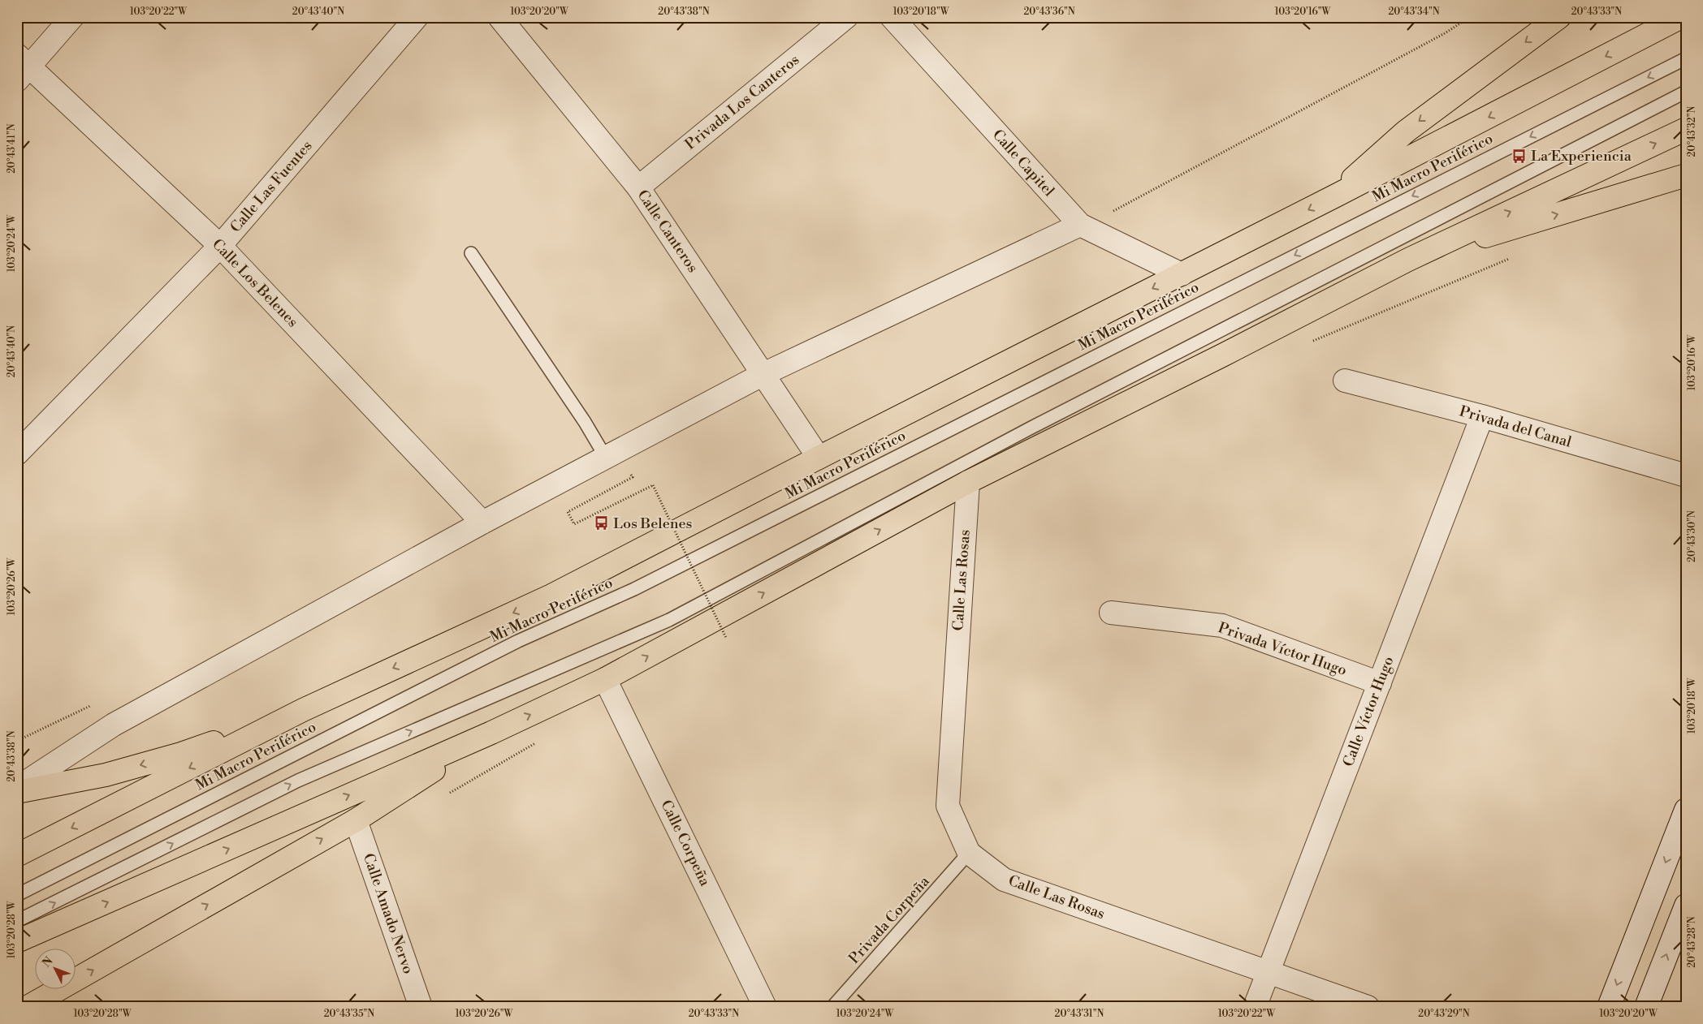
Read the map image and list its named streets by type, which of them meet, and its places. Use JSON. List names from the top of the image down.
{
  "streets": {
    "street": [
      "Privada Los Canteros",
      "Calle Capitel",
      "Calle Las Fuentes",
      "Calle Canteros",
      "Calle Los Belenes",
      "Privada del Canal",
      "Calle Las Rosas",
      "Privada Víctor Hugo",
      "Calle Víctor Hugo",
      "Calle Corpeña",
      "Calle Amado Nervo"
    ],
    "lane": ["Mi Macro Periférico", "Privada Corpeña"]
  },
  "crossings": [
    ["Privada Los Canteros", "Calle Canteros"],
    ["Calle Las Fuentes", "Calle Los Belenes"],
    ["Privada del Canal", "Calle Víctor Hugo"],
    ["Calle Las Rosas", "Calle Víctor Hugo"],
    ["Calle Las Rosas", "Privada Corpeña"],
    ["Privada Víctor Hugo", "Calle Víctor Hugo"]
  ],
  "places": {
    "bus stop": ["La Experiencia", "Los Belenes"]
  },
  "north": "top left",
  "coordinates": [
    "103°20'22\"W",
    "20°43'40\"N",
    "103°20'20\"W",
    "20°43'38\"N",
    "103°20'18\"W",
    "20°43'36\"N",
    "103°20'16\"W",
    "20°43'34\"N",
    "20°43'33\"N",
    "20°43'32\"N",
    "20°43'41\"N",
    "103°20'24\"W",
    "20°43'30\"N",
    "103°20'26\"W",
    "103°20'28\"W",
    "20°43'28\"N",
    "20°43'35\"N",
    "20°43'31\"N",
    "20°43'29\"N"
  ]
}
